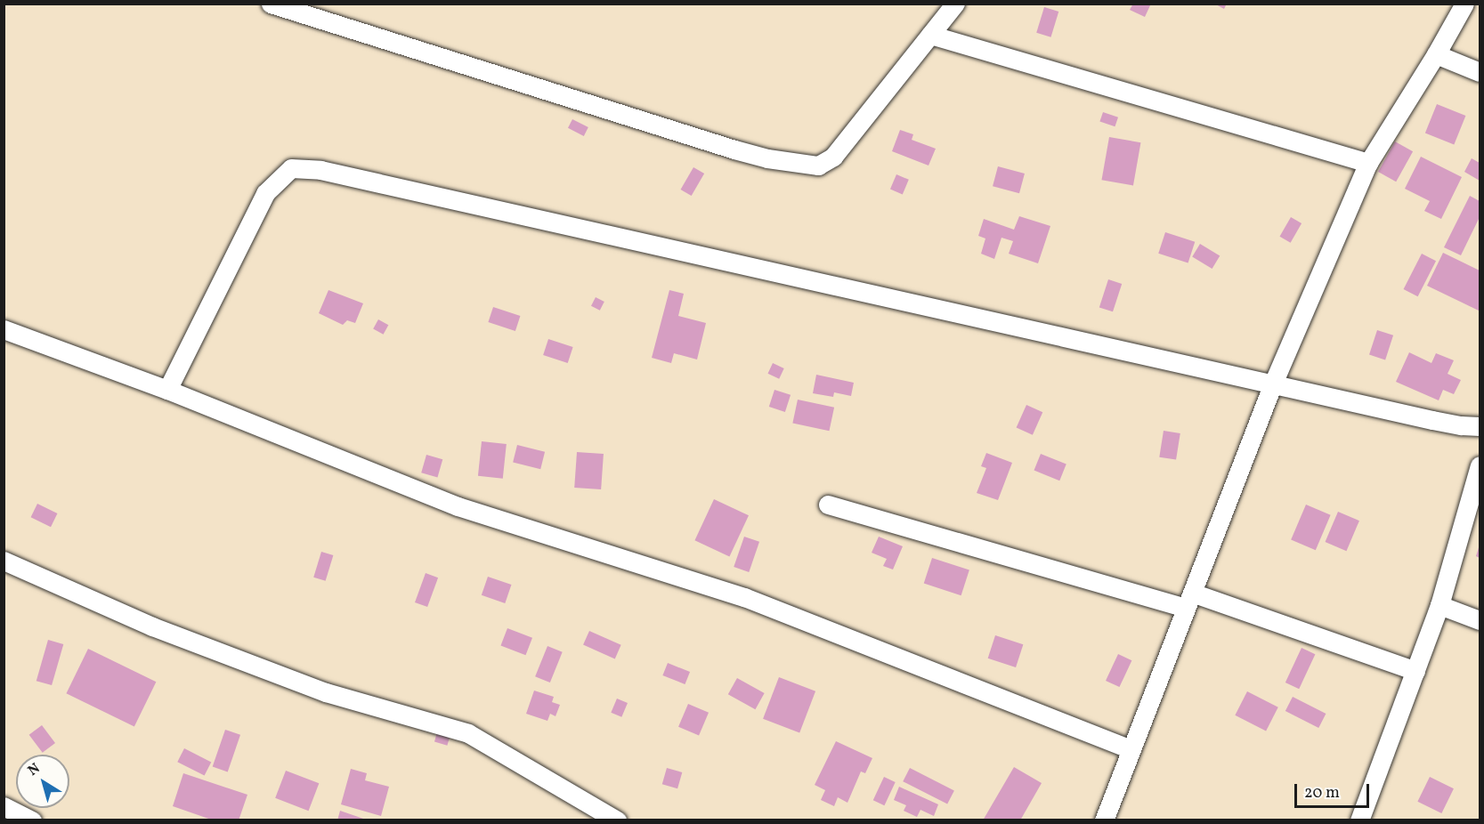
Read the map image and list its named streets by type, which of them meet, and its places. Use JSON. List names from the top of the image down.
{
  "scale_bar": "20 m",
  "north": "top left"
}
